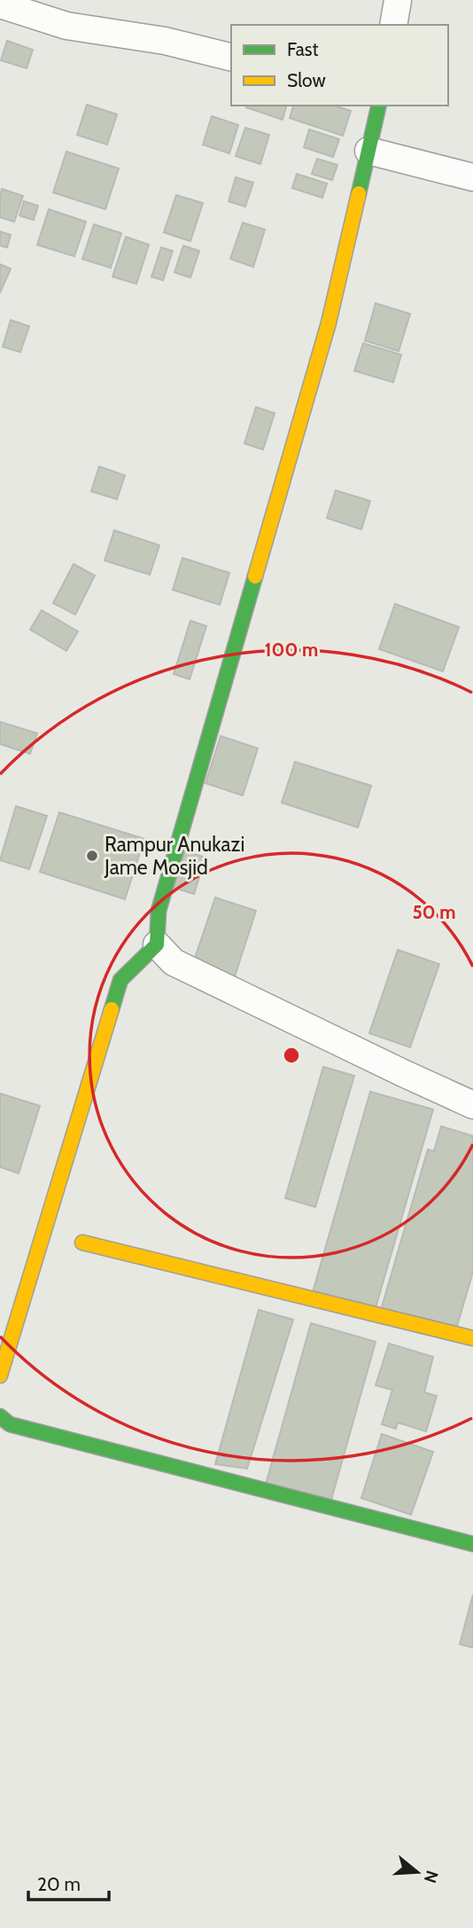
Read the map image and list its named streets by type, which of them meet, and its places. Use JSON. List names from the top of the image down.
{
  "places": ["Rampur Anukazi Jame Mosjid"],
  "legend": ["Fast", "Slow"],
  "scale_bar": "20 m",
  "north": "right",
  "rings": ["100 m", "50 m"]
}
